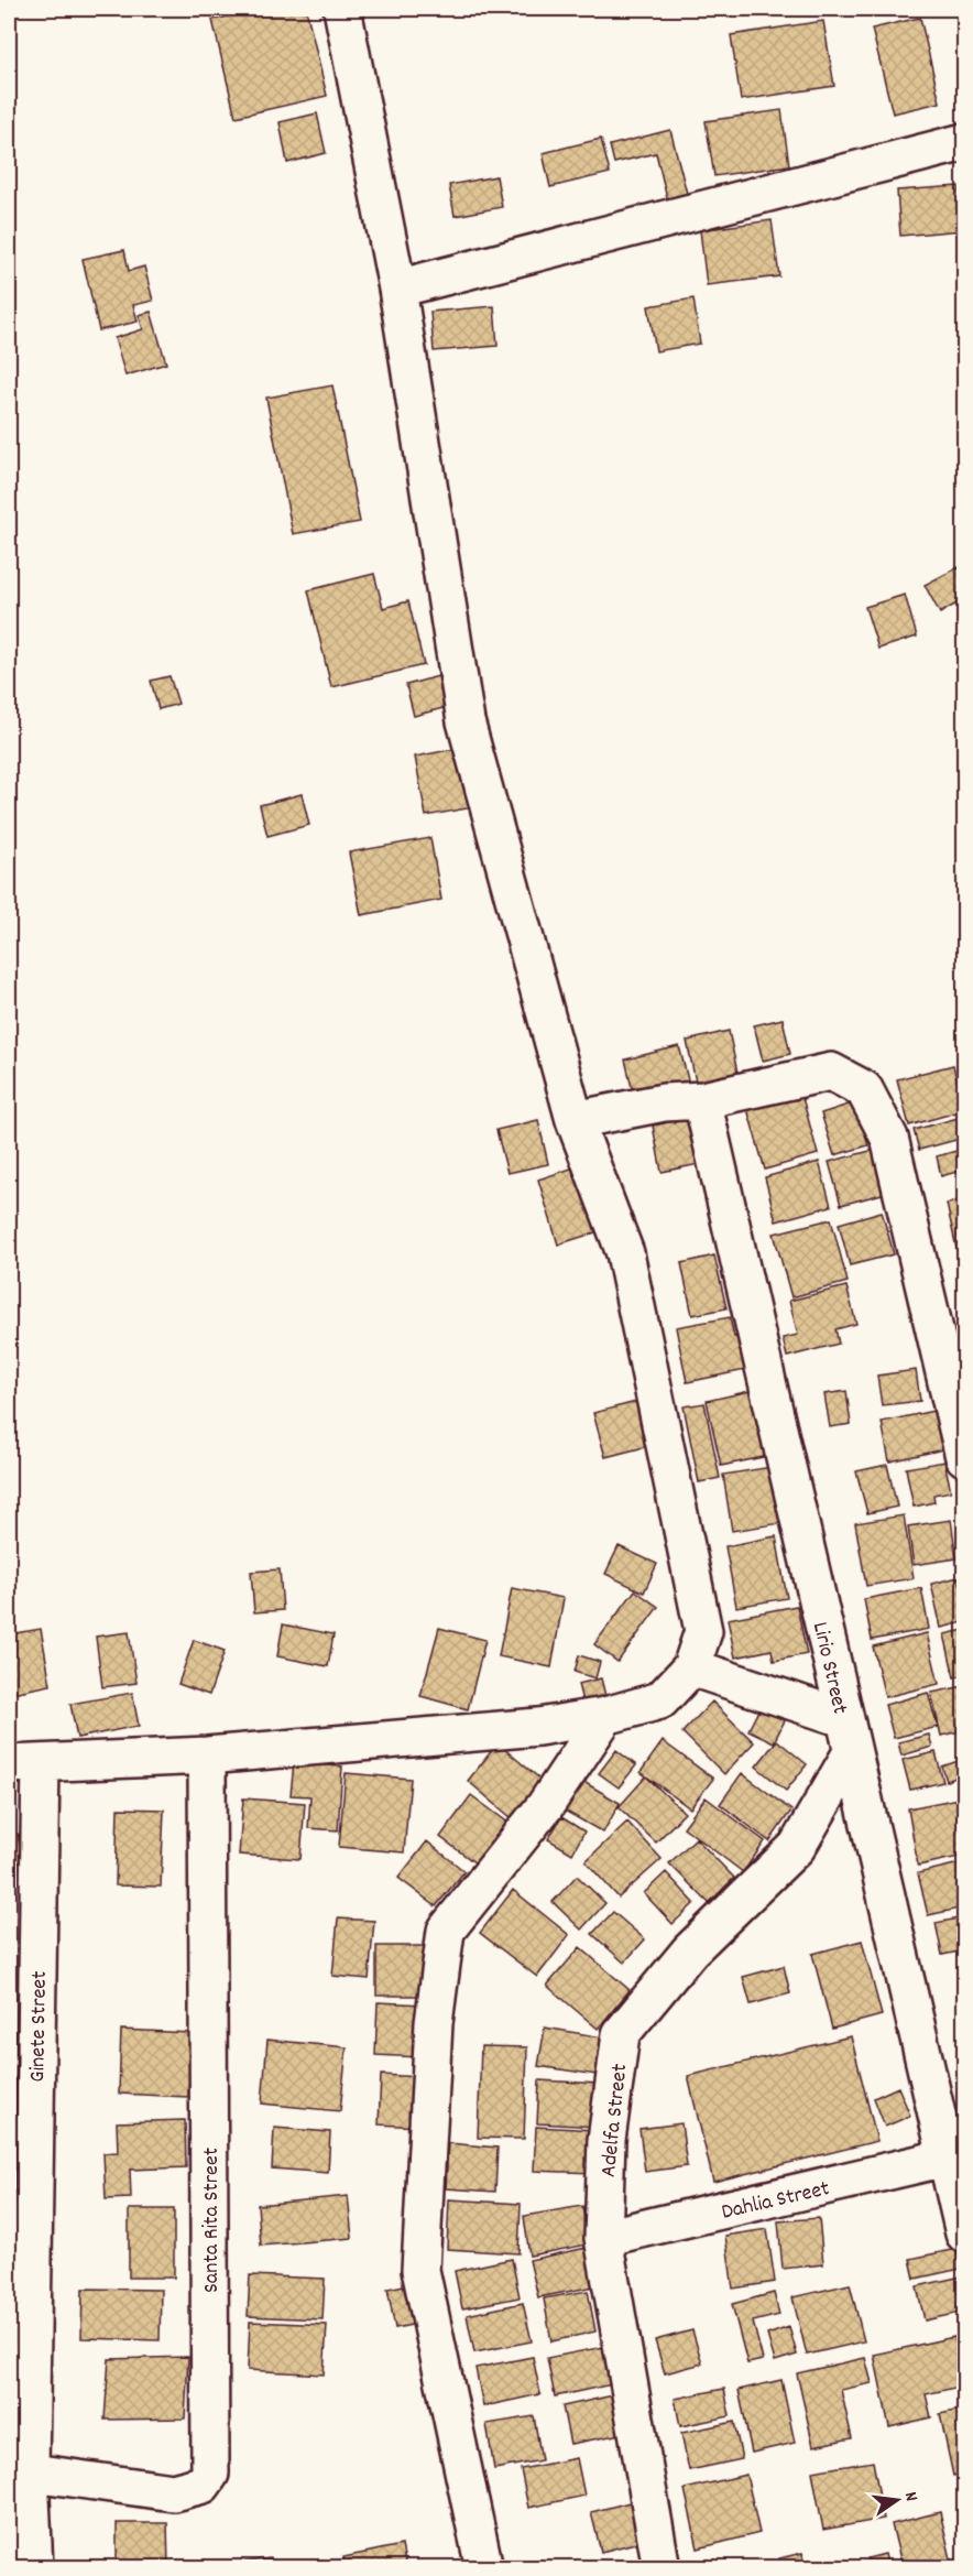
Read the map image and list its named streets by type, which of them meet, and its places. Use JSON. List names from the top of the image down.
{
  "streets": {
    "street": [
      "Lirio Street",
      "Ginete Street",
      "Adelfa Street",
      "Dahlia Street",
      "Santa Rita Street"
    ]
  },
  "crossings": [
    ["Lirio Street", "Adelfa Street"],
    ["Lirio Street", "Dahlia Street"],
    ["Ginete Street", "Santa Rita Street"],
    ["Adelfa Street", "Dahlia Street"]
  ],
  "north": "right"
}
